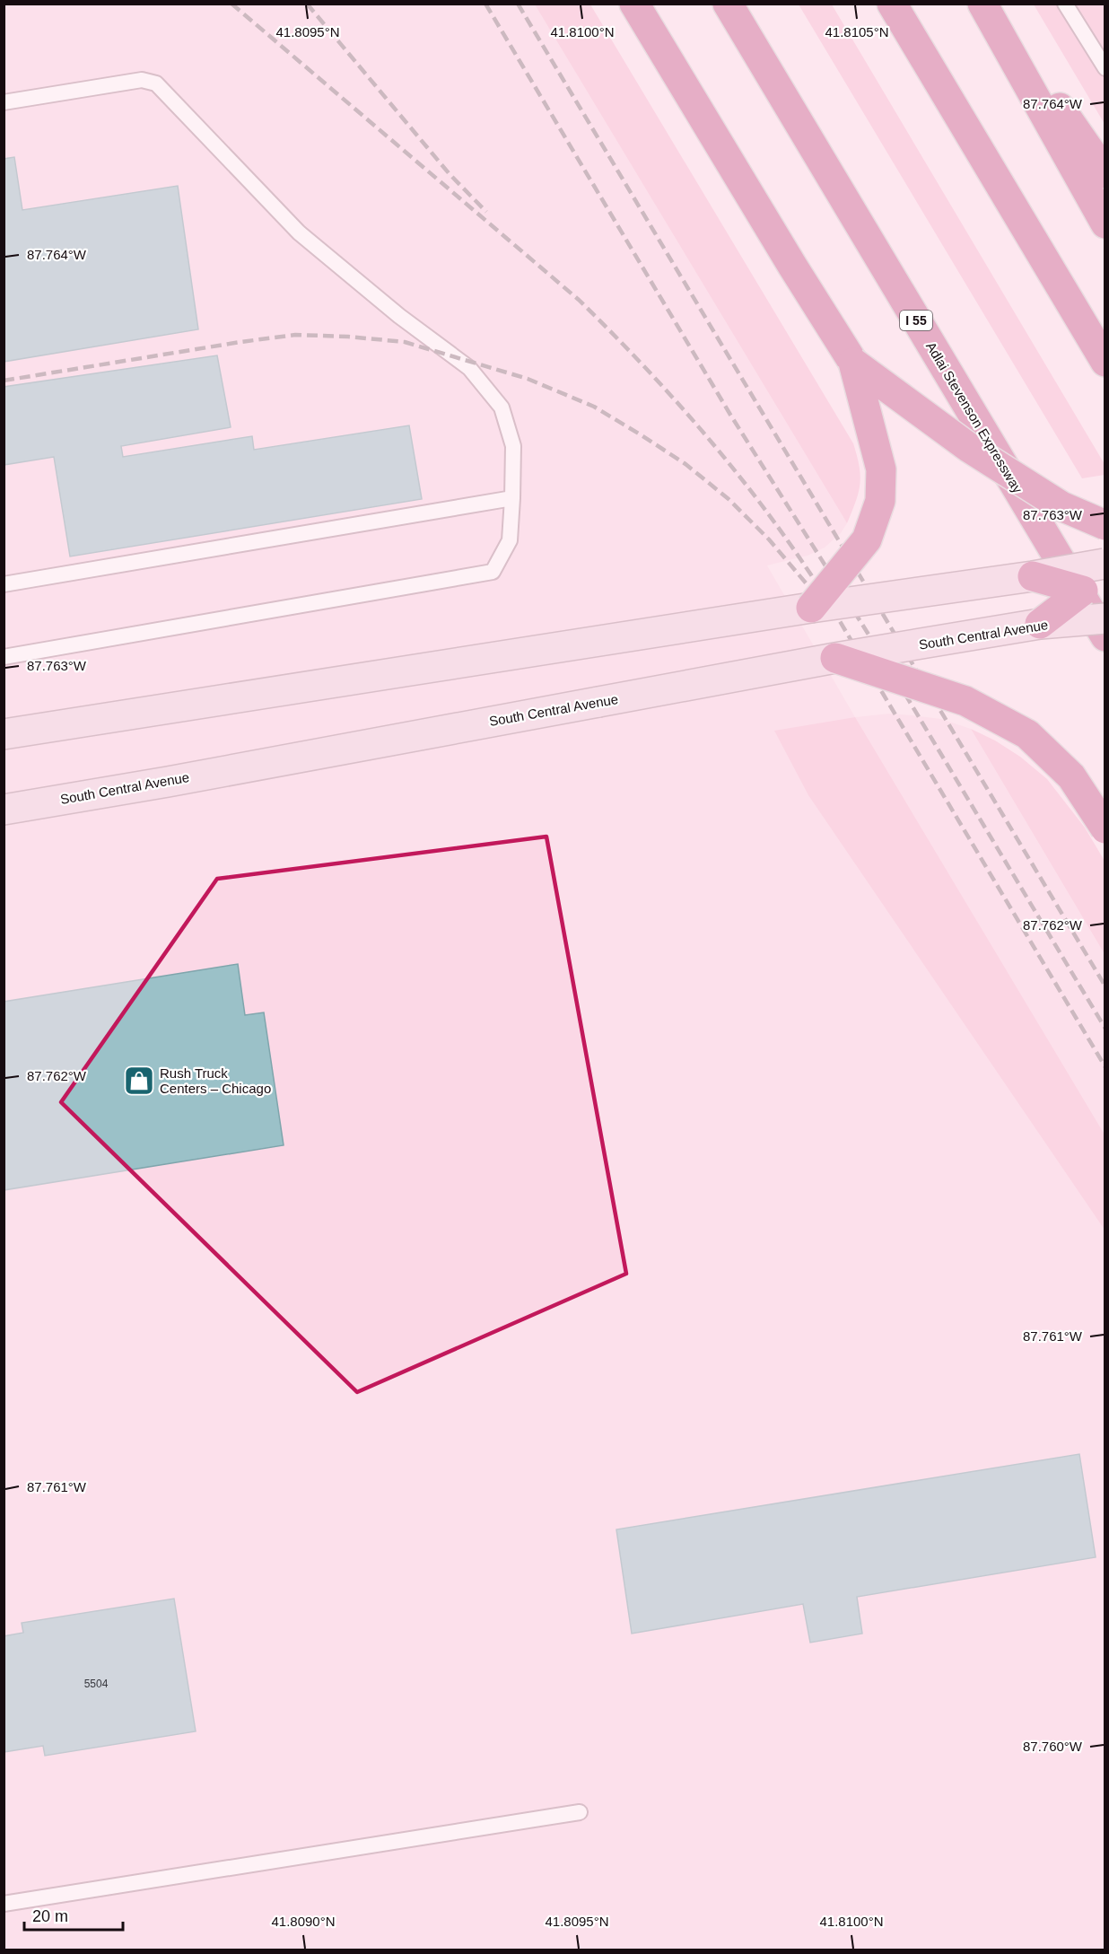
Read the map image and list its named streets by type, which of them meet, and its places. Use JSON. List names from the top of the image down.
{
  "streets": {
    "highway": ["I 55", "Adlai Stevenson Expressway"],
    "main road": ["South Central Avenue"]
  },
  "places": {
    "shop": ["Rush Truck Centers – Chicago"]
  },
  "house_numbers": ["5504"],
  "scale_bar": "20 m",
  "coordinates": [
    "41.8095°N",
    "41.8100°N",
    "41.8105°N",
    "87.764°W",
    "87.763°W",
    "87.762°W",
    "87.761°W",
    "87.760°W",
    "41.8090°N"
  ]
}
